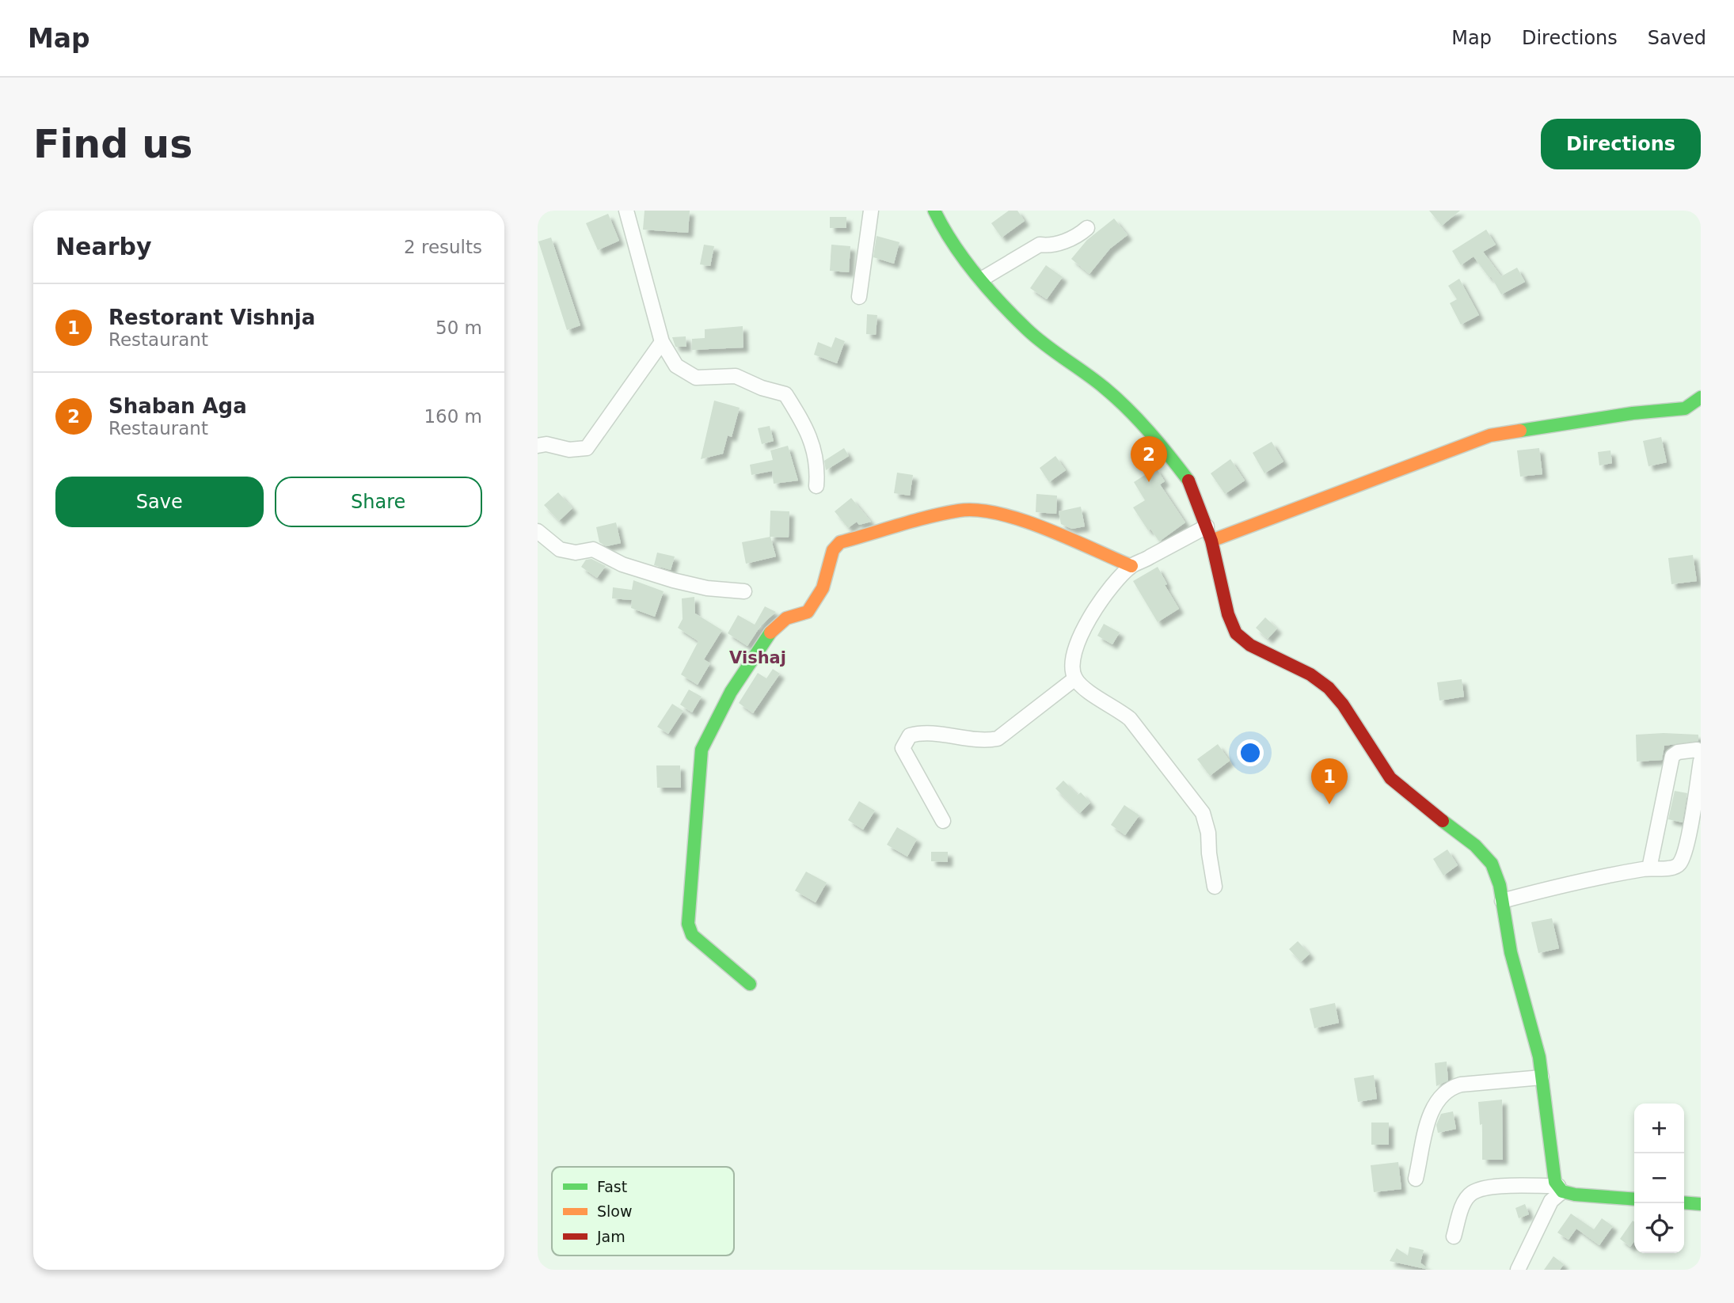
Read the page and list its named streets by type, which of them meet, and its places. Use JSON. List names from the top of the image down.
{
  "districts": ["Vishaj"],
  "legend": ["Fast", "Slow", "Jam"],
  "page": {
    "header": "Map",
    "nav": ["Map", "Directions", "Saved"],
    "buttons": [
      "Directions",
      ["Save", "Share"]
    ],
    "title": "Find us",
    "heading": ["Nearby", "2 results"],
    "list": [
      {
        "mark": "1",
        "name": "Restorant Vishnja",
        "note": "Restaurant",
        "value": "50 m"
      },
      {
        "mark": "2",
        "name": "Shaban Aga",
        "note": "Restaurant",
        "value": "160 m"
      }
    ],
    "pins": ["2", "1"],
    "map_buttons": ["+", "−"]
  }
}
